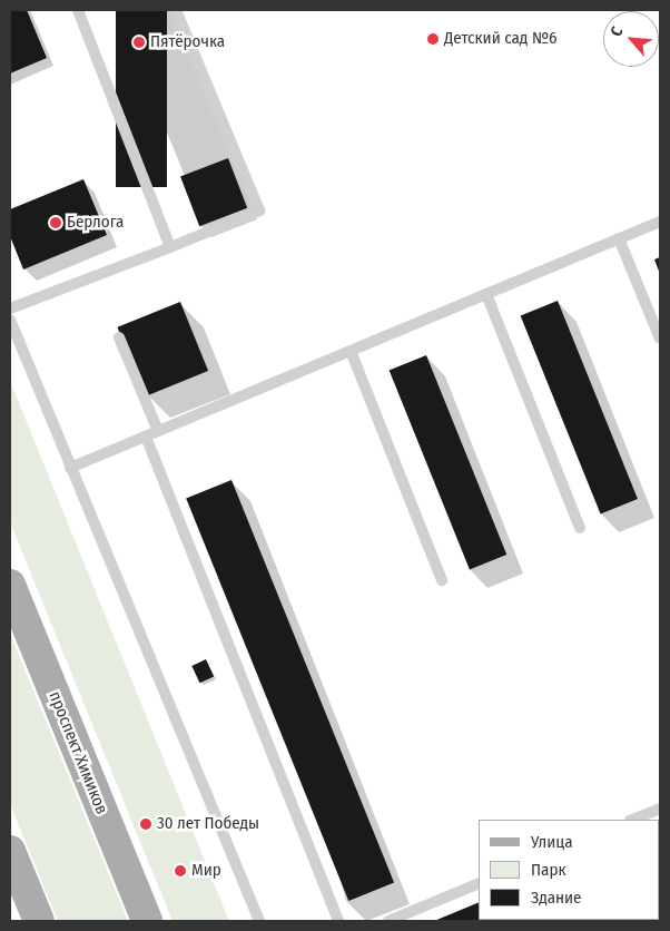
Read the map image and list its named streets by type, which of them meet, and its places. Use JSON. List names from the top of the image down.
{
  "streets": {
    "main road": ["проспект Химиков"]
  },
  "places": [
    "Детский сад №6",
    "Пятёрочка",
    "Берлога",
    "30 лет Победы",
    "Мир"
  ],
  "legend": ["Улица", "Парк", "Здание"],
  "north": "top left"
}
